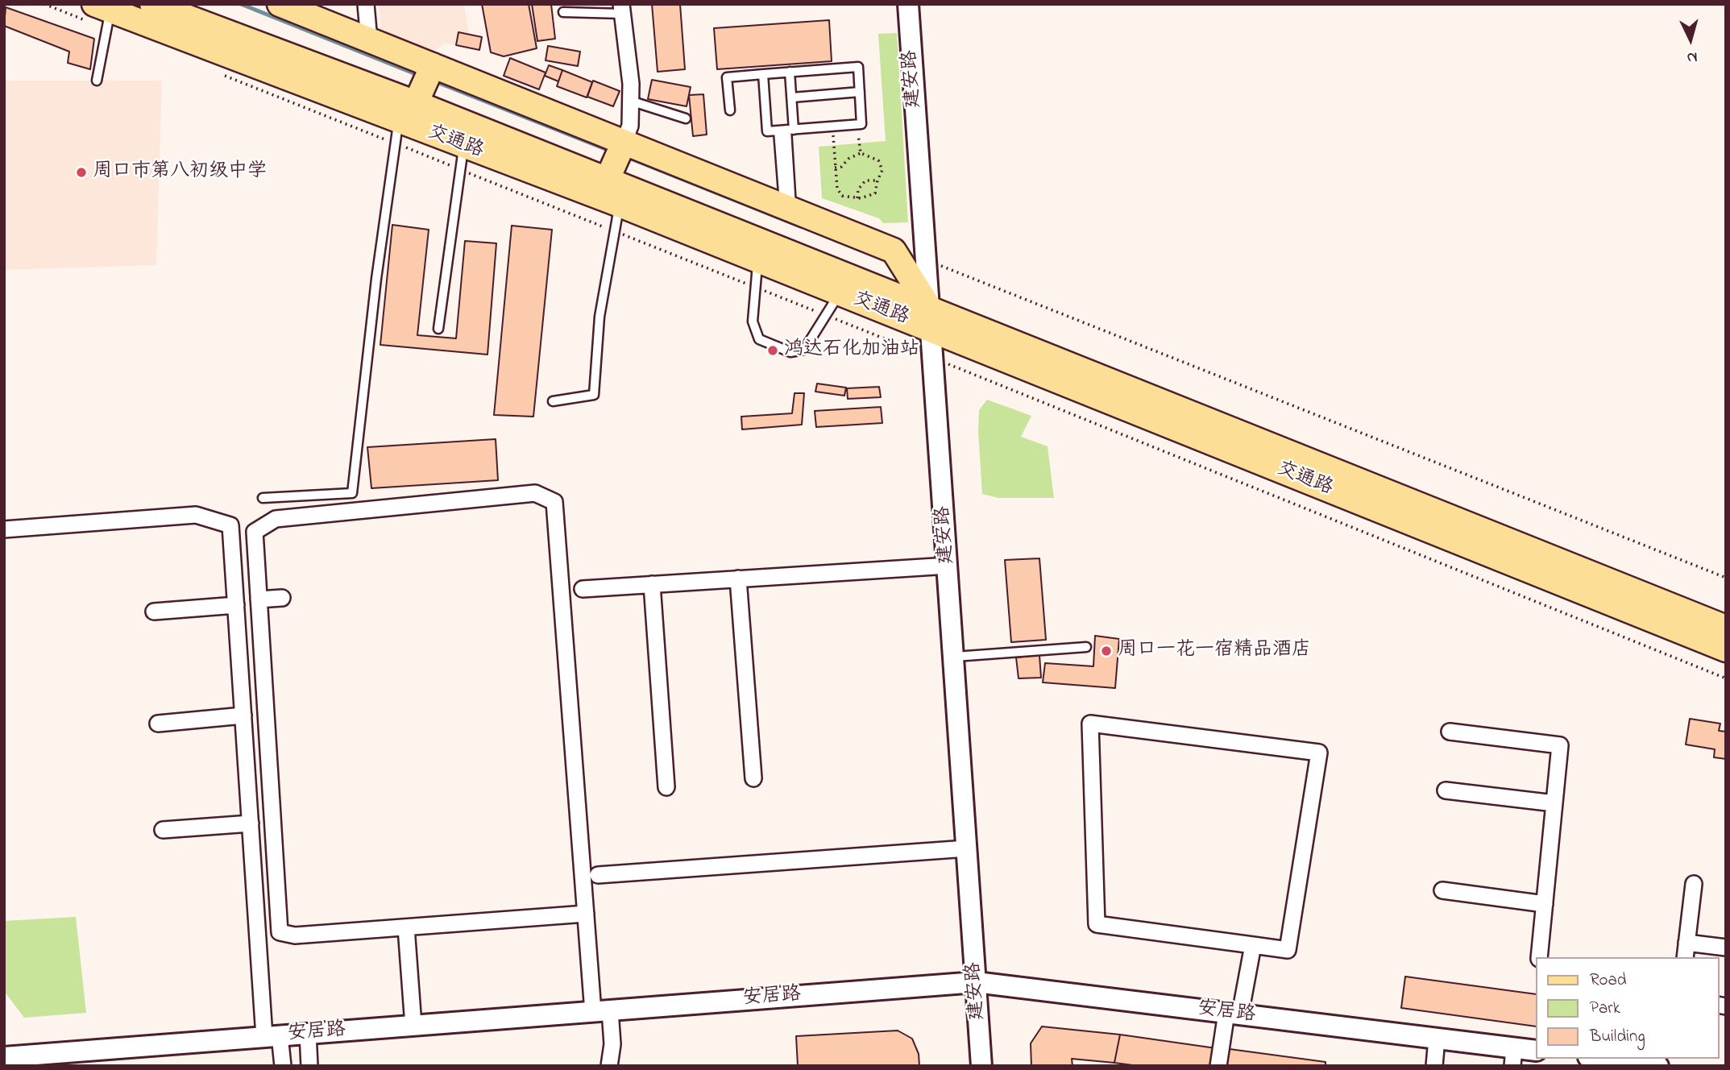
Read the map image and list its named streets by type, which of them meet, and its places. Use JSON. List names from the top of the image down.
{
  "streets": {
    "main road": ["交通路"],
    "street": ["建安路", "安居路"]
  },
  "crossings": [
    ["建安路", "交通路"],
    ["建安路", "安居路"]
  ],
  "places": ["周口市第八初级中学", "鸿达石化加油站", "周口一花一宿精品酒店"],
  "legend": ["Road", "Park", "Building"],
  "north": "bottom"
}
